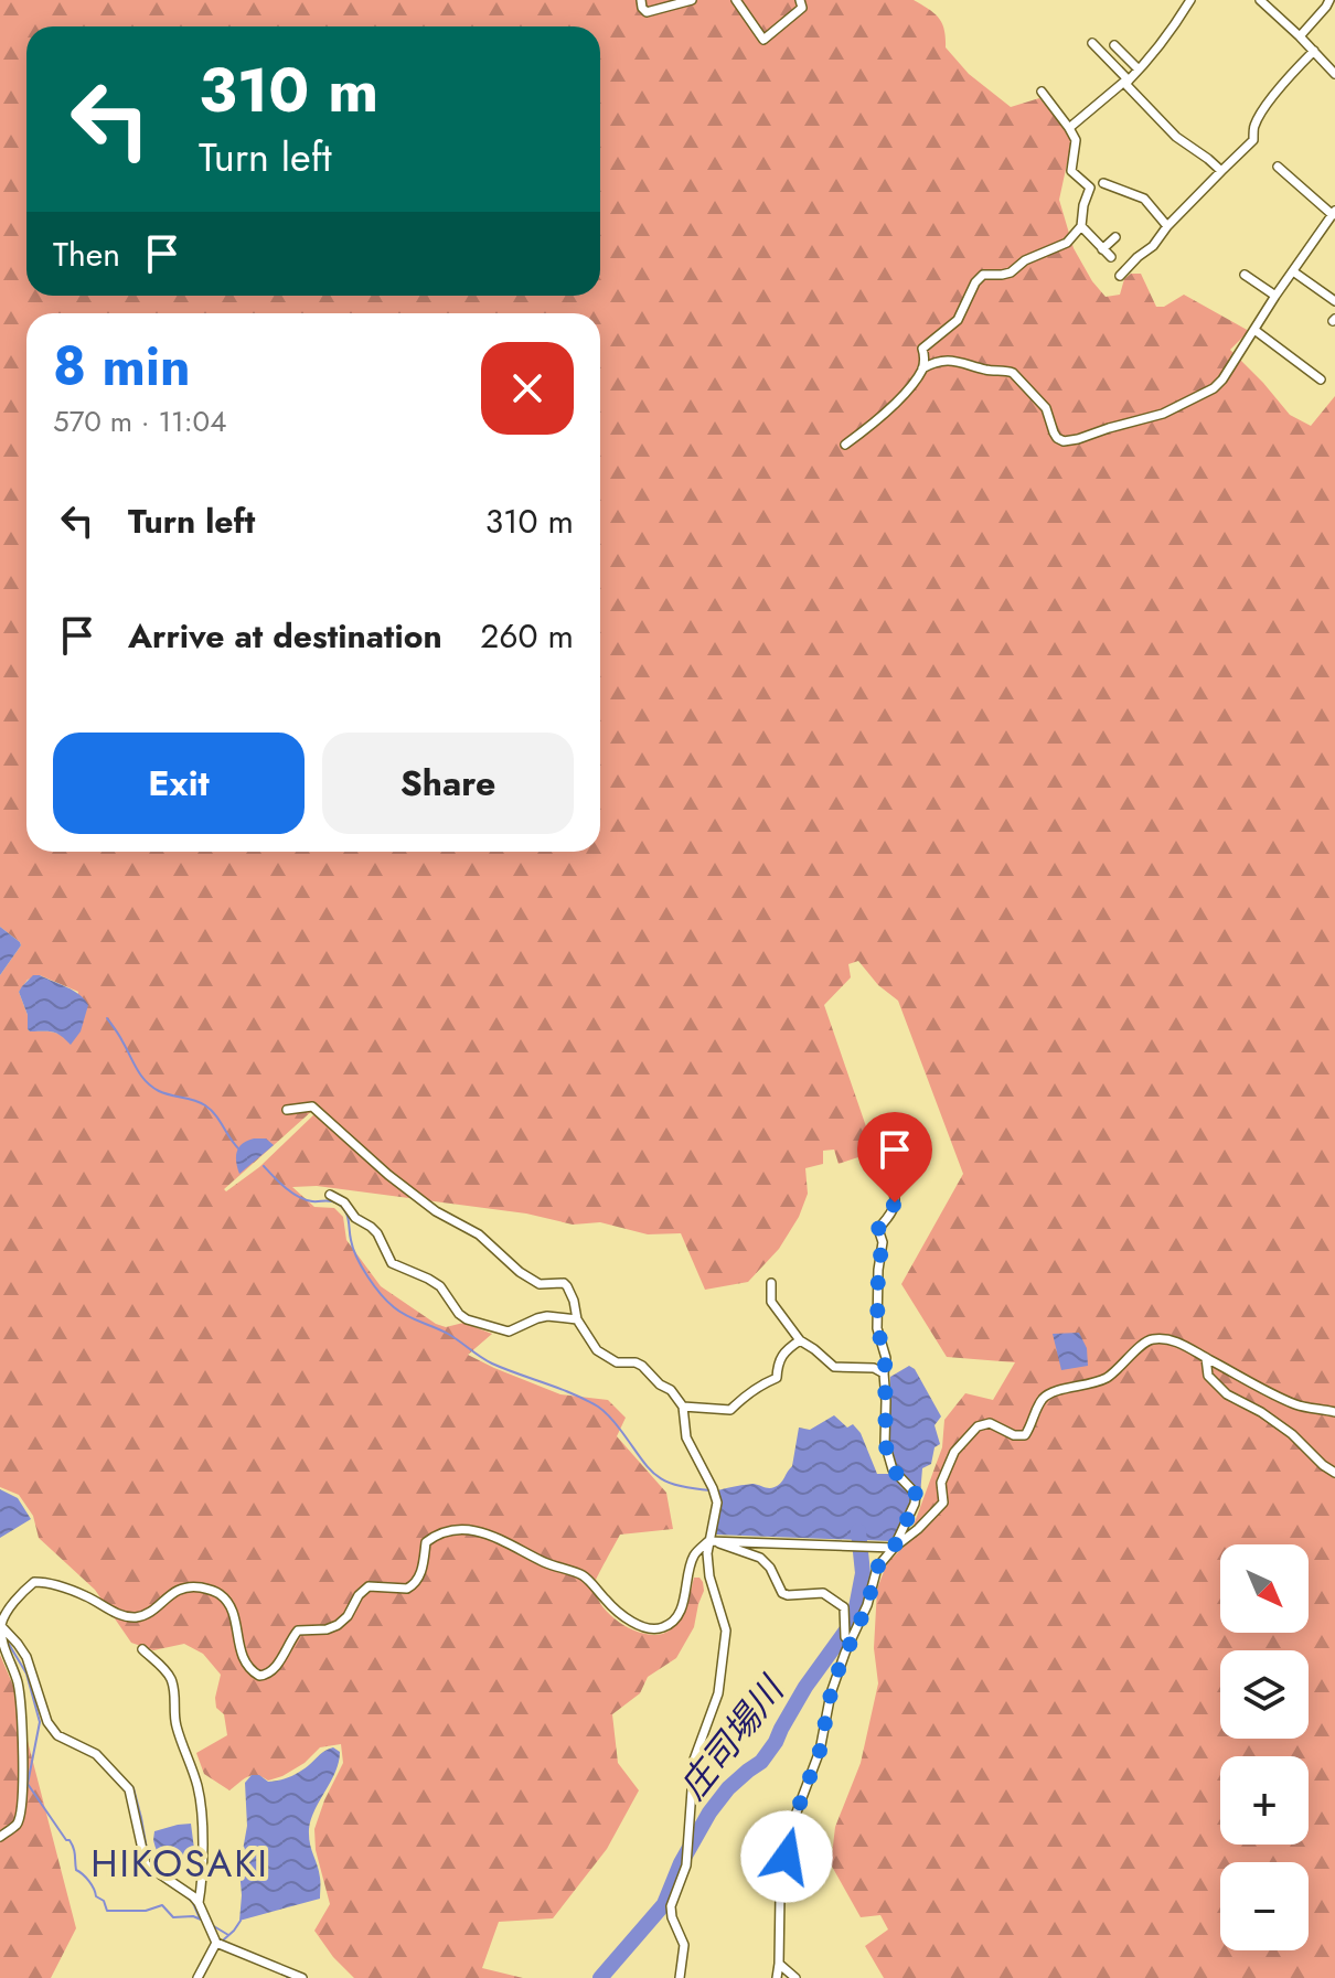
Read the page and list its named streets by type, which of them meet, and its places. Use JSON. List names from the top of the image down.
{
  "districts": ["HIKOSAKI"],
  "water": ["庄司場川"],
  "north": "bottom right",
  "page": {
    "turn": ["310 m", "Turn left"],
    "then": "Then",
    "heading": ["8 min", "570 m · 11:04"],
    "list": [
      {
        "name": "Turn left",
        "value": "310 m"
      },
      {
        "name": "Arrive at destination",
        "value": "260 m"
      }
    ],
    "buttons": ["Exit", "Share"],
    "map_buttons": ["+", "−"]
  }
}
